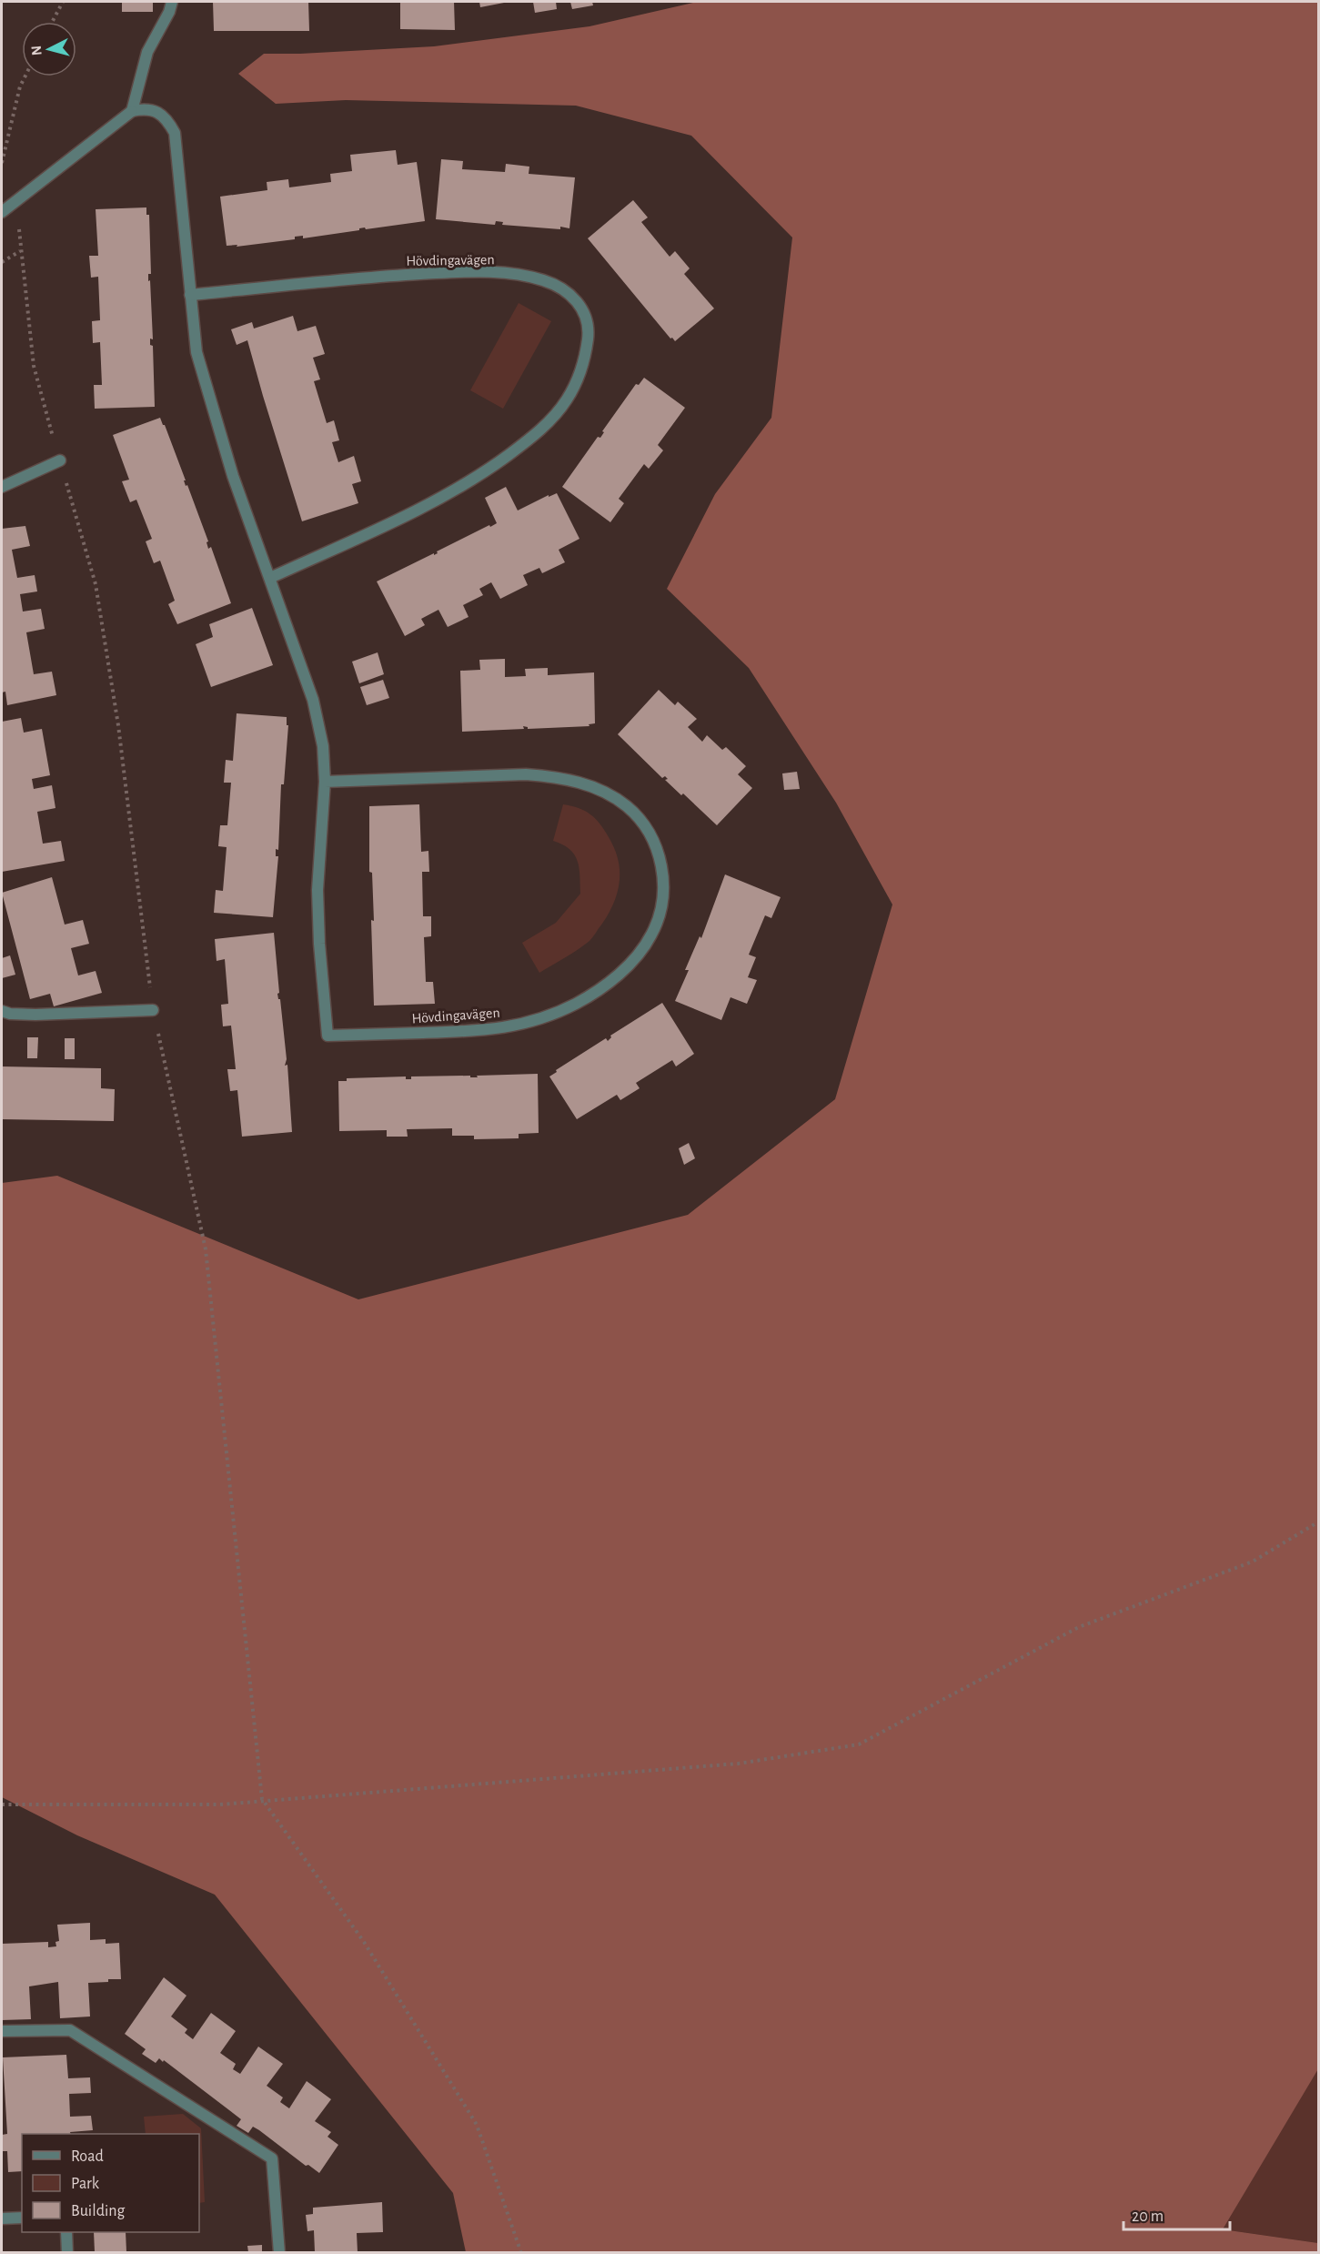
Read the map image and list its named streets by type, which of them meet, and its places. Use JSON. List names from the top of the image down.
{
  "streets": {
    "street": ["Hövdingavägen"]
  },
  "legend": ["Road", "Park", "Building"],
  "scale_bar": "20 m",
  "north": "left"
}
